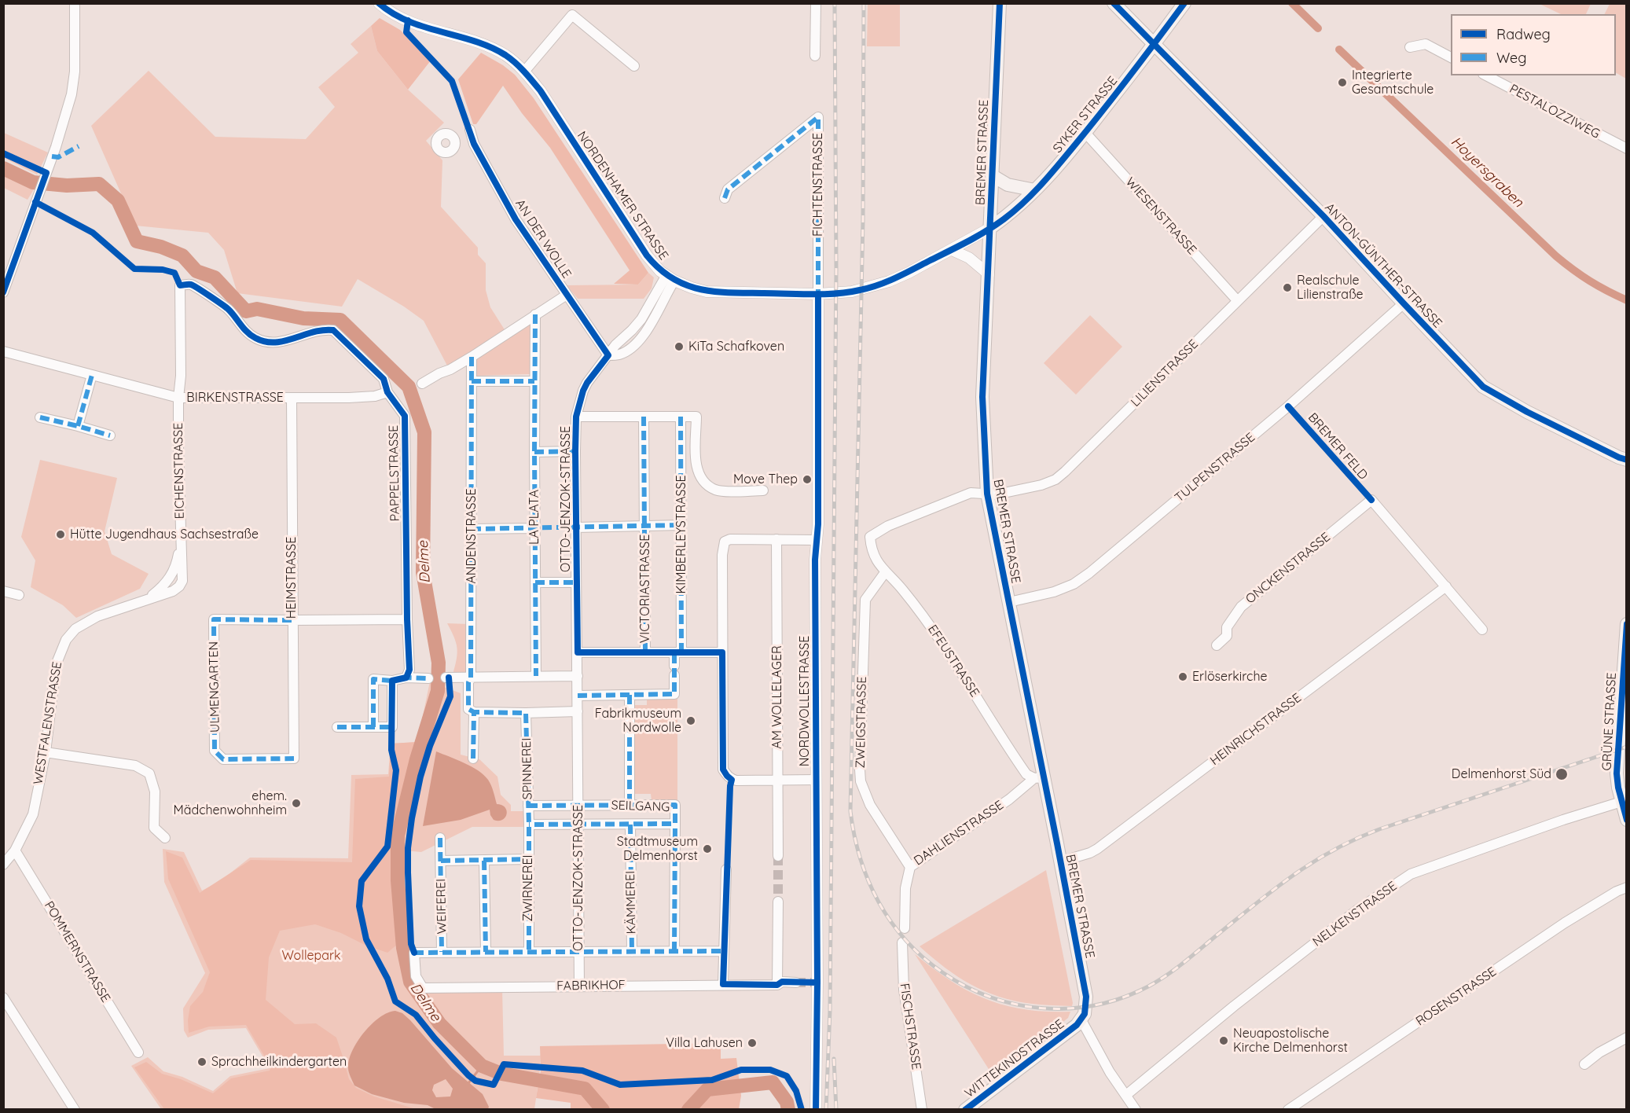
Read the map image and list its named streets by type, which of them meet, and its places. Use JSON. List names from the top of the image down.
{
  "streets": {
    "main road": [
      "SYKER STRASSE",
      "BREMER STRASSE",
      "ANTON-GÜNTHER-STRASSE",
      "GRÜNE STRASSE",
      "WITTEKINDSTRASSE"
    ],
    "street": [
      "PESTALOZZIWEG",
      "FICHTENSTRASSE",
      "NORDENHAMER STRASSE",
      "WIESENSTRASSE",
      "AN DER WOLLE",
      "LILIENSTRASSE",
      "BIRKENSTRASSE",
      "TULPENSTRASSE",
      "EICHENSTRASSE",
      "PAPPELSTRASSE",
      "OTTO-JENZOK-STRASSE",
      "LA PLATA",
      "KIMBERLEYSTRASSE",
      "ANDENSTRASSE",
      "ONCKENSTRASSE",
      "HEIMSTRASSE",
      "VICTORIASTRASSE",
      "EFEUSTRASSE",
      "ULMENGARTEN",
      "AM WOLLELAGER",
      "NORDWOLLESTRASSE",
      "ZWEIGSTRASSE",
      "WESTFALENSTRASSE",
      "HEINRICHSTRASSE",
      "SPINNEREI",
      "SEILGANG",
      "DAHLIENSTRASSE",
      "ZWIRNEREI",
      "KÄMMEREI",
      "WEIFEREI",
      "NELKENSTRASSE",
      "POMMERNSTRASSE",
      "FABRIKHOF",
      "ROSENSTRASSE",
      "FISCHSTRASSE"
    ],
    "cycle path": ["BREMER FELD"]
  },
  "crossings": [
    ["SYKER STRASSE", "BREMER STRASSE"],
    ["SYKER STRASSE", "NORDENHAMER STRASSE"],
    ["SYKER STRASSE", "WIESENSTRASSE"],
    ["SYKER STRASSE", "ANTON-GÜNTHER-STRASSE"],
    ["BREMER STRASSE", "NORDENHAMER STRASSE"],
    ["BREMER STRASSE", "LILIENSTRASSE"],
    ["BREMER STRASSE", "TULPENSTRASSE"],
    ["BREMER STRASSE", "EFEUSTRASSE"],
    ["BREMER STRASSE", "HEINRICHSTRASSE"],
    ["BREMER STRASSE", "DAHLIENSTRASSE"],
    ["BREMER STRASSE", "WITTEKINDSTRASSE"],
    ["FICHTENSTRASSE", "NORDENHAMER STRASSE"],
    ["FICHTENSTRASSE", "NORDWOLLESTRASSE"],
    ["NORDENHAMER STRASSE", "OTTO-JENZOK-STRASSE"],
    ["NORDENHAMER STRASSE", "NORDWOLLESTRASSE"],
    ["WIESENSTRASSE", "LILIENSTRASSE"],
    ["AN DER WOLLE", "OTTO-JENZOK-STRASSE"],
    ["ANTON-GÜNTHER-STRASSE", "LILIENSTRASSE"],
    ["ANTON-GÜNTHER-STRASSE", "TULPENSTRASSE"],
    ["LILIENSTRASSE", "EFEUSTRASSE"],
    ["BIRKENSTRASSE", "EICHENSTRASSE"],
    ["BIRKENSTRASSE", "PAPPELSTRASSE"],
    ["BIRKENSTRASSE", "HEIMSTRASSE"],
    ["EICHENSTRASSE", "PAPPELSTRASSE"],
    ["EICHENSTRASSE", "WESTFALENSTRASSE"],
    ["OTTO-JENZOK-STRASSE", "VICTORIASTRASSE"],
    ["OTTO-JENZOK-STRASSE", "SEILGANG"],
    ["OTTO-JENZOK-STRASSE", "KÄMMEREI"],
    ["OTTO-JENZOK-STRASSE", "FABRIKHOF"],
    ["ONCKENSTRASSE", "HEINRICHSTRASSE"],
    ["HEIMSTRASSE", "ULMENGARTEN"],
    ["EFEUSTRASSE", "ZWEIGSTRASSE"],
    ["EFEUSTRASSE", "DAHLIENSTRASSE"],
    ["GRÜNE STRASSE", "NELKENSTRASSE"],
    ["ZWEIGSTRASSE", "DAHLIENSTRASSE"],
    ["WESTFALENSTRASSE", "POMMERNSTRASSE"],
    ["SPINNEREI", "SEILGANG"],
    ["SPINNEREI", "ZWIRNEREI"],
    ["SEILGANG", "ZWIRNEREI"],
    ["SEILGANG", "KÄMMEREI"],
    ["ZWIRNEREI", "WEIFEREI"],
    ["WEIFEREI", "FABRIKHOF"]
  ],
  "water": ["Hoyersgraben", "Delme"],
  "parks": ["Wollepark"],
  "places": [
    "Integrierte Gesamtschule",
    "Realschule Lilienstraße",
    "KiTa Schafkoven",
    "Move Thep",
    "Hütte Jugendhaus Sachsestraße",
    "Erlöserkirche",
    "Fabrikmuseum Nordwolle",
    "Delmenhorst Süd",
    "ehem. Mädchenwohnheim",
    "Stadtmuseum Delmenhorst",
    "Neuapostolische Kirche Delmenhorst",
    "Villa Lahusen",
    "Sprachheilkindergarten"
  ],
  "legend": ["Radweg", "Weg"]
}
